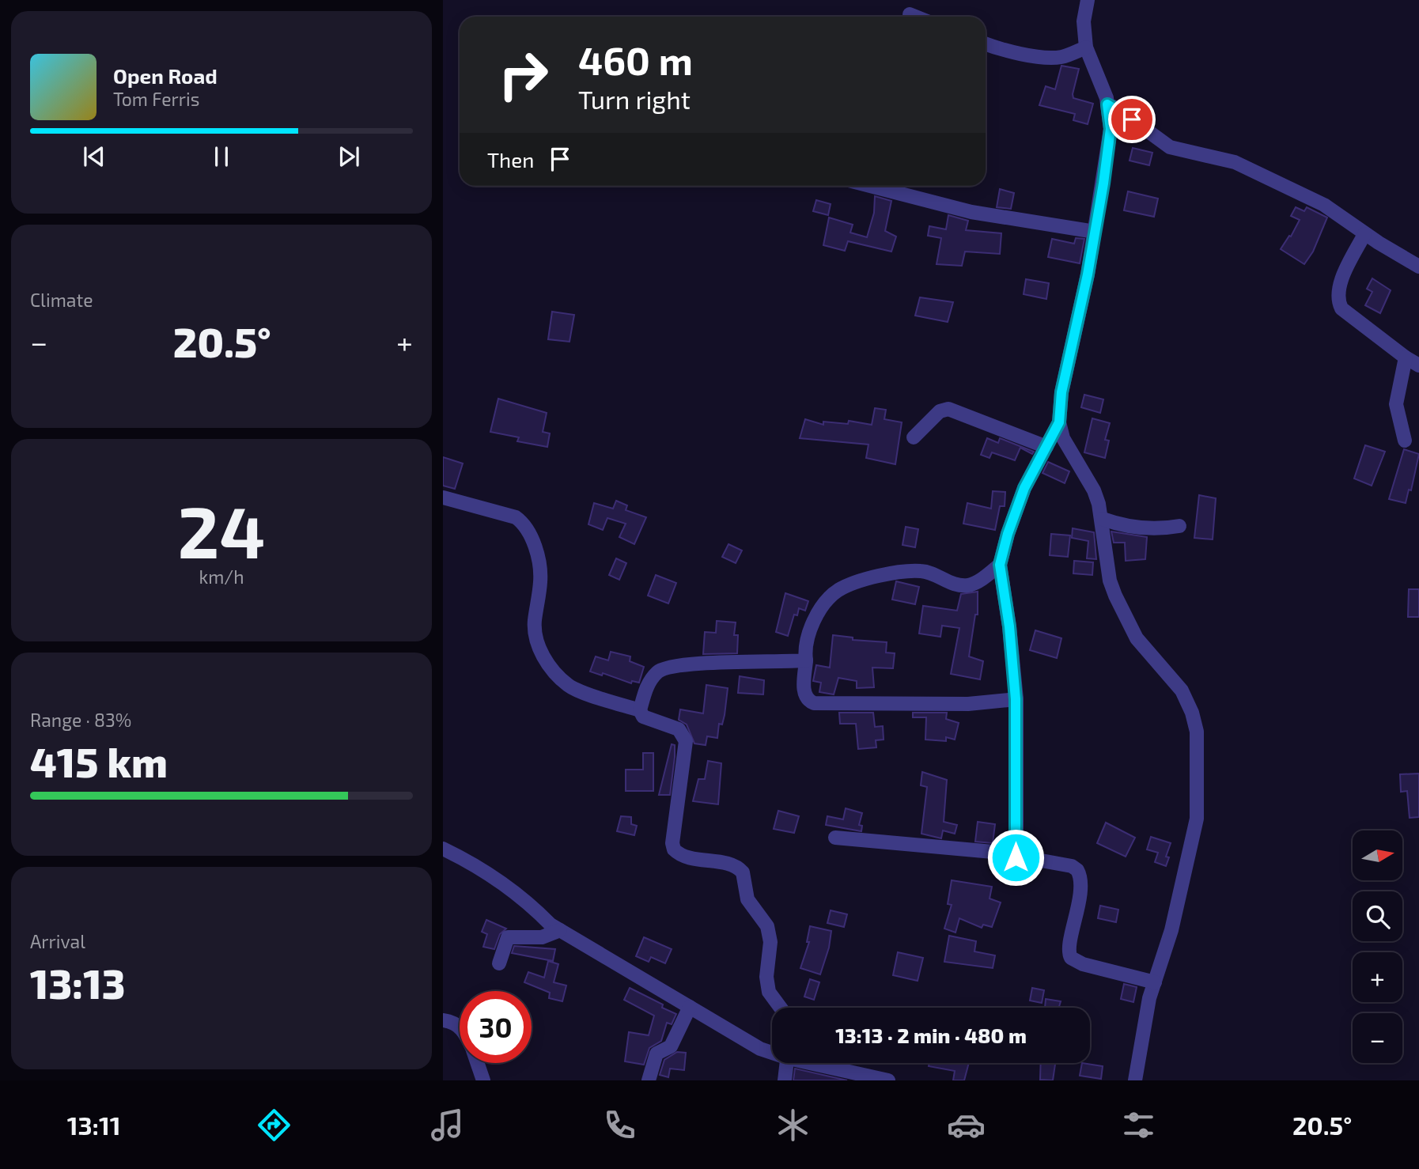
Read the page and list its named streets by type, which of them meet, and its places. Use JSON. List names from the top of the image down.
{
  "north": "right",
  "page": {
    "turn": ["460 m", "Turn right"],
    "song": ["Open Road", "Tom Ferris"],
    "then": "Then",
    "tile": [
      "Climate",
      ["24", "km/h"],
      ["Range · 83%", "415 km"],
      ["Arrival", "13:13"]
    ],
    "heat": ["−", "20.5°", "+"],
    "map_buttons": ["+", "−"],
    "limit": "30",
    "trip": "13:13 · 2 min · 480 m",
    "tabs": ["13:11", "20.5°"]
  }
}
